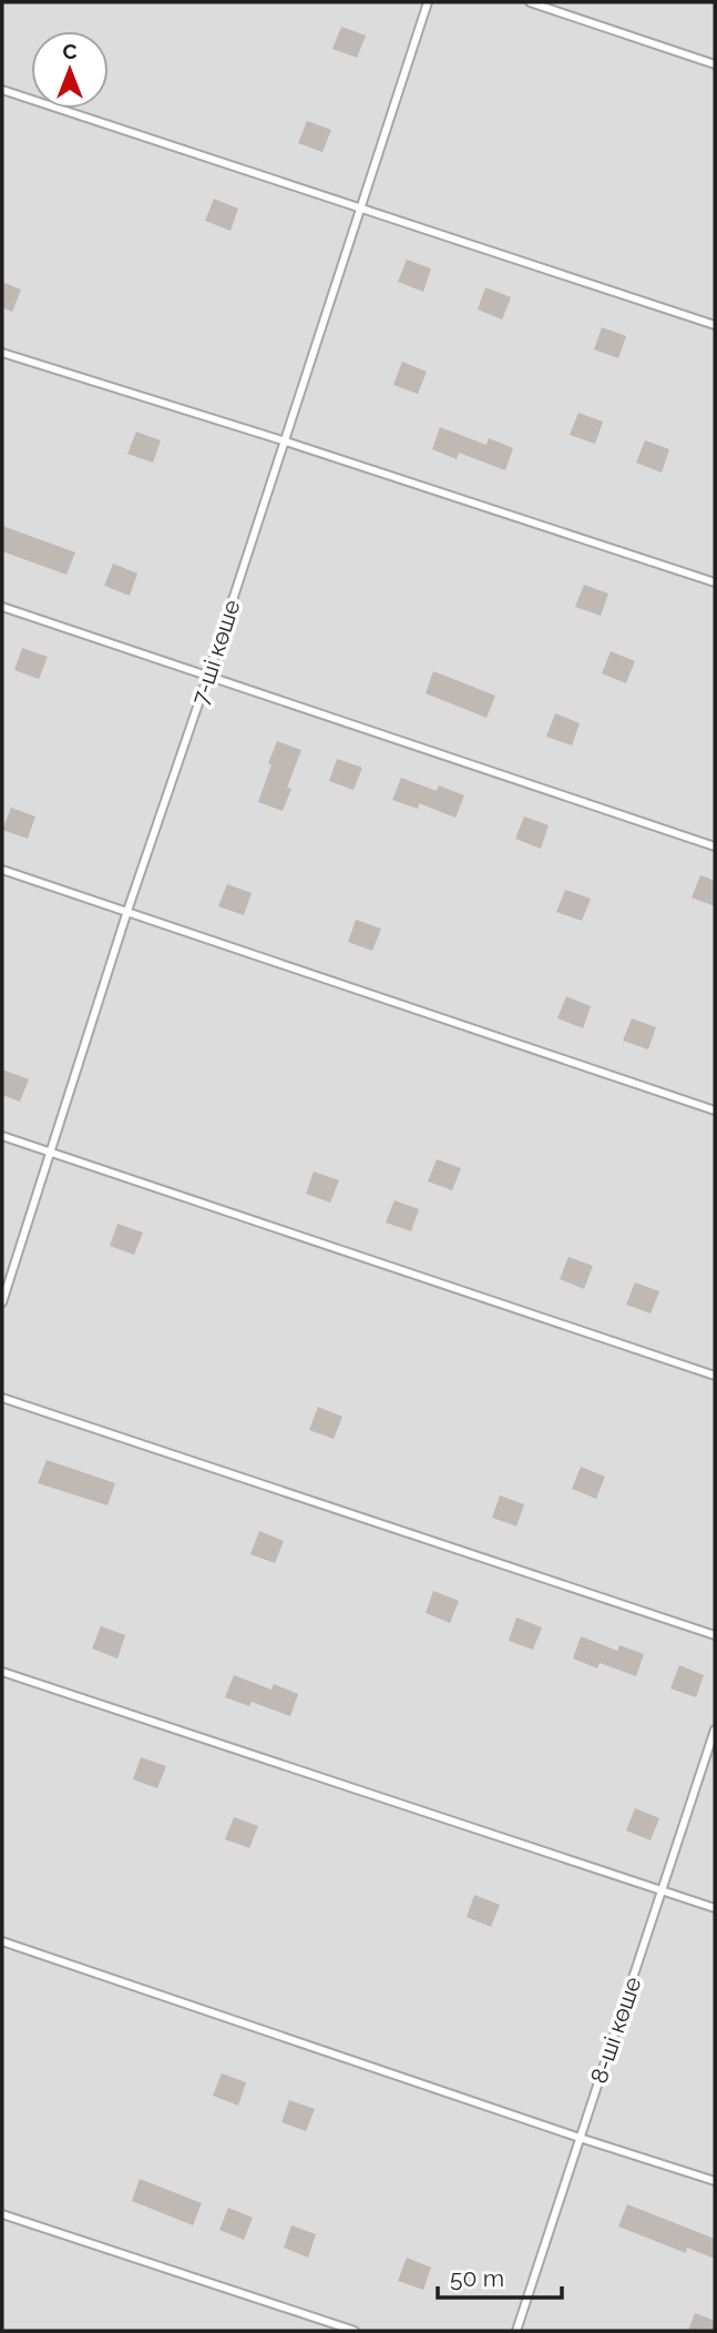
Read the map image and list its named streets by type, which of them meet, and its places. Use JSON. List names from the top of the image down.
{
  "streets": {
    "lane": ["7-ші көше", "8-ші көше"]
  },
  "scale_bar": "50 m",
  "north": "top"
}
